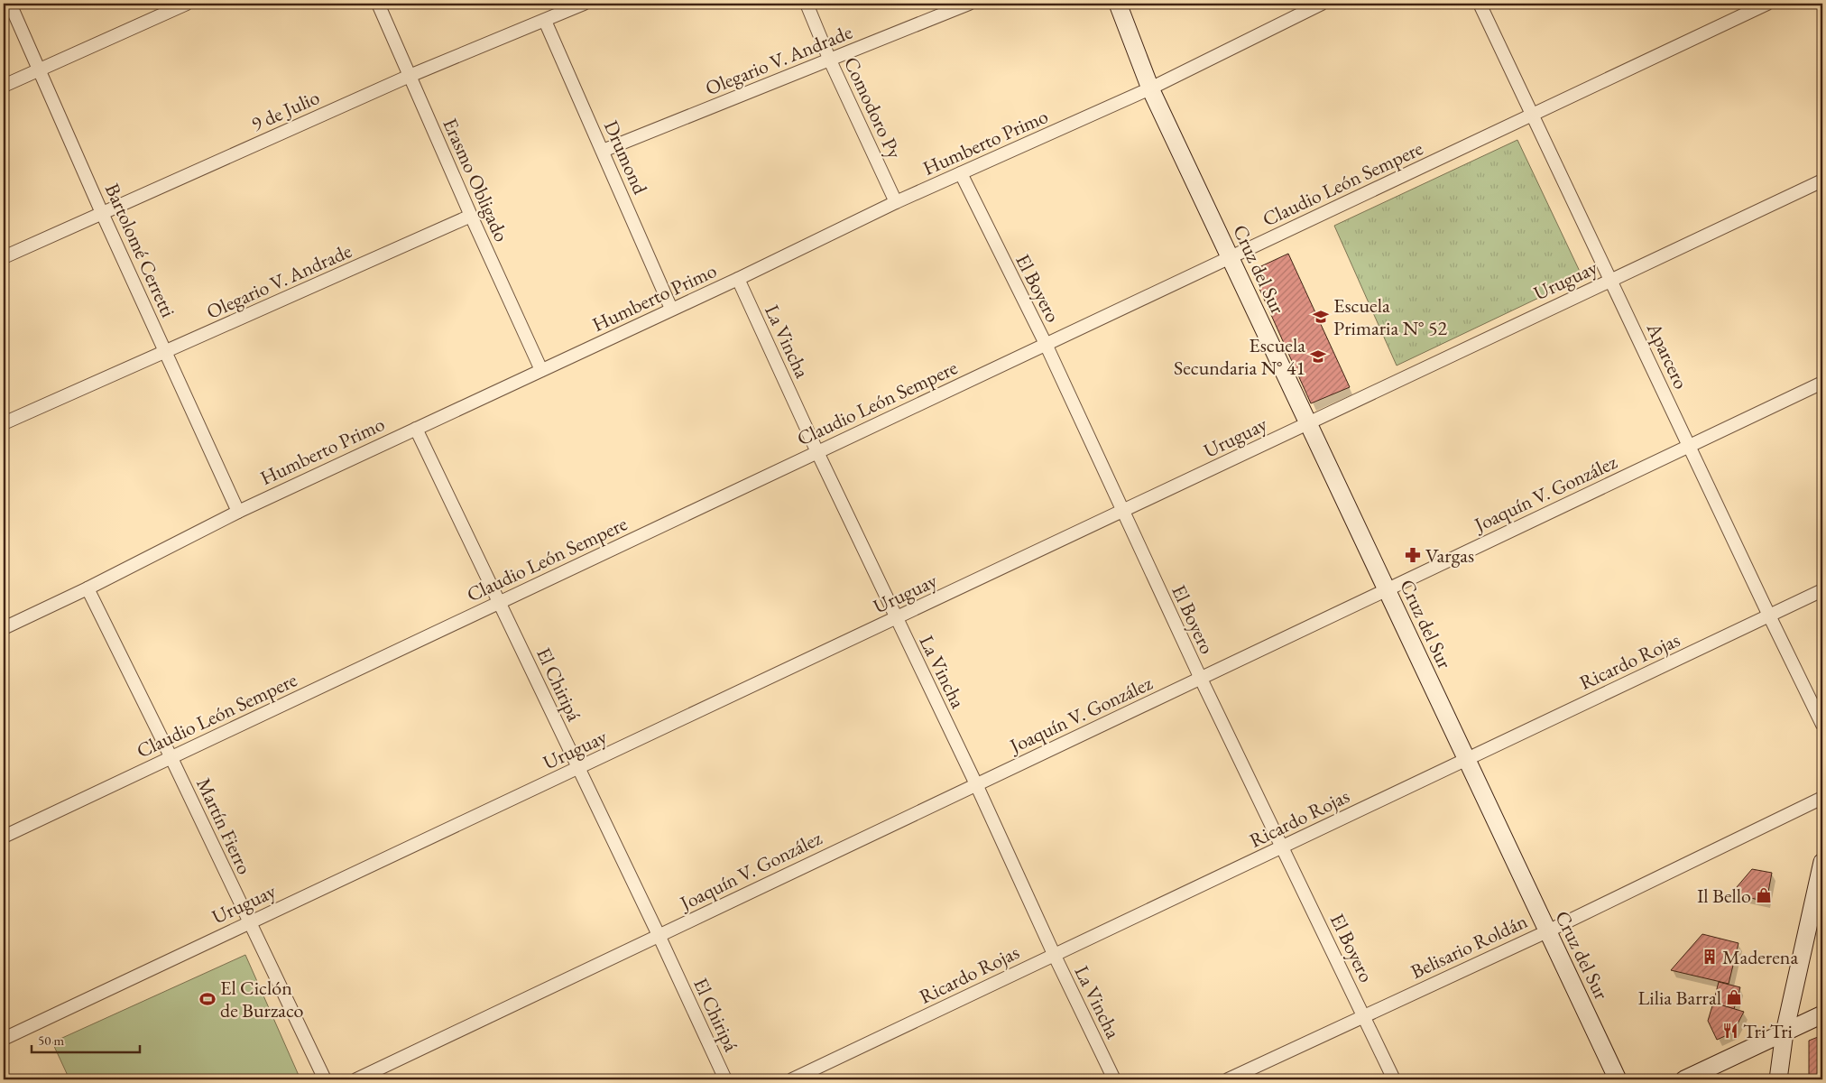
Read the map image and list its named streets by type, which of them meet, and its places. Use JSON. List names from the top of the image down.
{
  "streets": {
    "street": [
      "Olegario V. Andrade",
      "Comodoro Py",
      "9 de Julio",
      "Humberto Primo",
      "Drumond",
      "Erasmo Obligado",
      "Claudio León Sempere",
      "Bartolomé Cerretti",
      "Cruz del Sur",
      "Uruguay",
      "El Boyero",
      "La Vincha",
      "Aparcero",
      "Joaquín V. González",
      "Ricardo Rojas",
      "El Chiripá",
      "Martín Fierro",
      "Belisario Roldán"
    ]
  },
  "crossings": [
    ["Olegario V. Andrade", "Comodoro Py"],
    ["Olegario V. Andrade", "Drumond"],
    ["Olegario V. Andrade", "Erasmo Obligado"],
    ["Olegario V. Andrade", "Bartolomé Cerretti"],
    ["Comodoro Py", "Humberto Primo"],
    ["9 de Julio", "Drumond"],
    ["9 de Julio", "Erasmo Obligado"],
    ["9 de Julio", "Bartolomé Cerretti"],
    ["Humberto Primo", "Drumond"],
    ["Humberto Primo", "Erasmo Obligado"],
    ["Humberto Primo", "Bartolomé Cerretti"],
    ["Humberto Primo", "Cruz del Sur"],
    ["Humberto Primo", "El Boyero"],
    ["Humberto Primo", "La Vincha"],
    ["Humberto Primo", "El Chiripá"],
    ["Humberto Primo", "Martín Fierro"],
    ["Claudio León Sempere", "Cruz del Sur"],
    ["Claudio León Sempere", "El Boyero"],
    ["Claudio León Sempere", "La Vincha"],
    ["Claudio León Sempere", "Aparcero"],
    ["Claudio León Sempere", "El Chiripá"],
    ["Claudio León Sempere", "Martín Fierro"],
    ["Cruz del Sur", "Uruguay"],
    ["Cruz del Sur", "Joaquín V. González"],
    ["Cruz del Sur", "Ricardo Rojas"],
    ["Cruz del Sur", "Belisario Roldán"],
    ["Uruguay", "El Boyero"],
    ["Uruguay", "La Vincha"],
    ["Uruguay", "Aparcero"],
    ["Uruguay", "El Chiripá"],
    ["Uruguay", "Martín Fierro"],
    ["El Boyero", "Joaquín V. González"],
    ["El Boyero", "Ricardo Rojas"],
    ["El Boyero", "Belisario Roldán"],
    ["La Vincha", "Joaquín V. González"],
    ["La Vincha", "Ricardo Rojas"],
    ["Aparcero", "Joaquín V. González"],
    ["Aparcero", "Ricardo Rojas"],
    ["Joaquín V. González", "El Chiripá"]
  ],
  "places": {
    "school or university": ["Escuela Primaria N° 52", "Escuela Secundaria N° 41"],
    "pharmacy": ["Vargas"],
    "shop": ["Il Bello", "Lilia Barral"],
    "building": ["Maderena"],
    "sports": ["El Ciclón de Burzaco"],
    "restaurant": ["Tri Tri"]
  },
  "scale_bar": "50 m"
}
